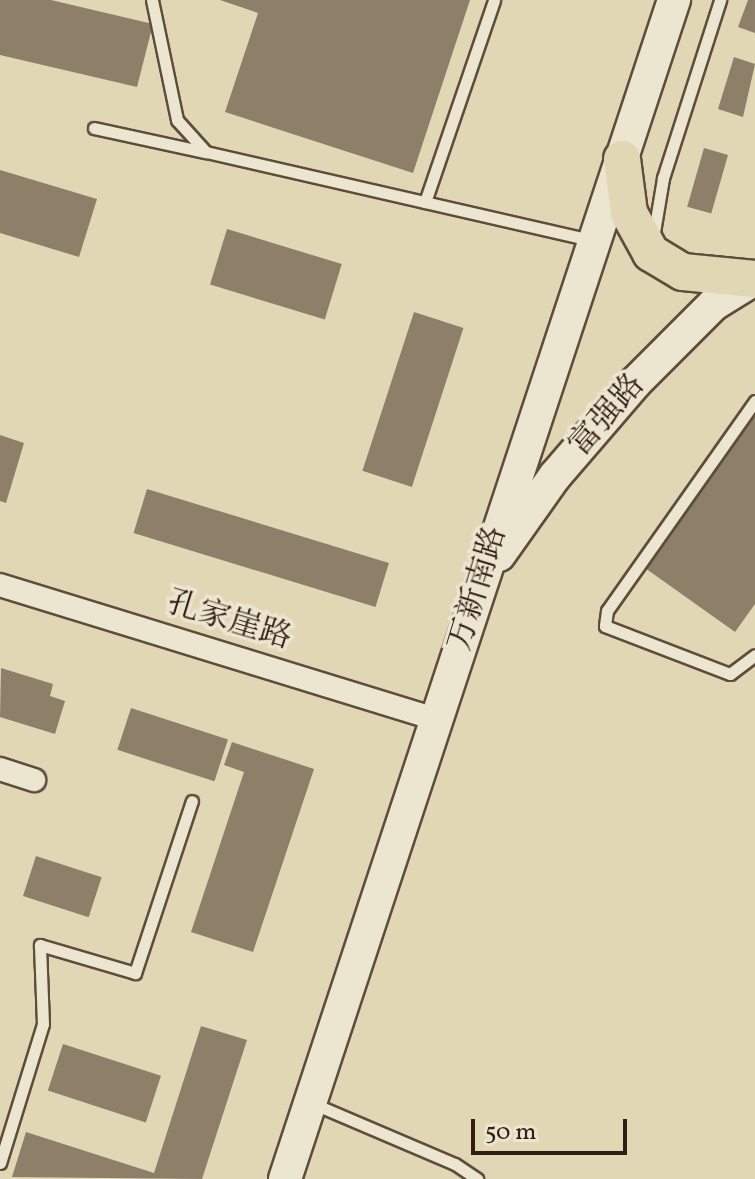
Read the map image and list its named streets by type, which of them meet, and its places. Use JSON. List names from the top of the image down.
{
  "streets": {
    "main road": ["富强路", "万新南路"],
    "street": ["孔家崖路"]
  },
  "crossings": [
    ["富强路", "万新南路"],
    ["万新南路", "孔家崖路"]
  ],
  "scale_bar": "50 m"
}
